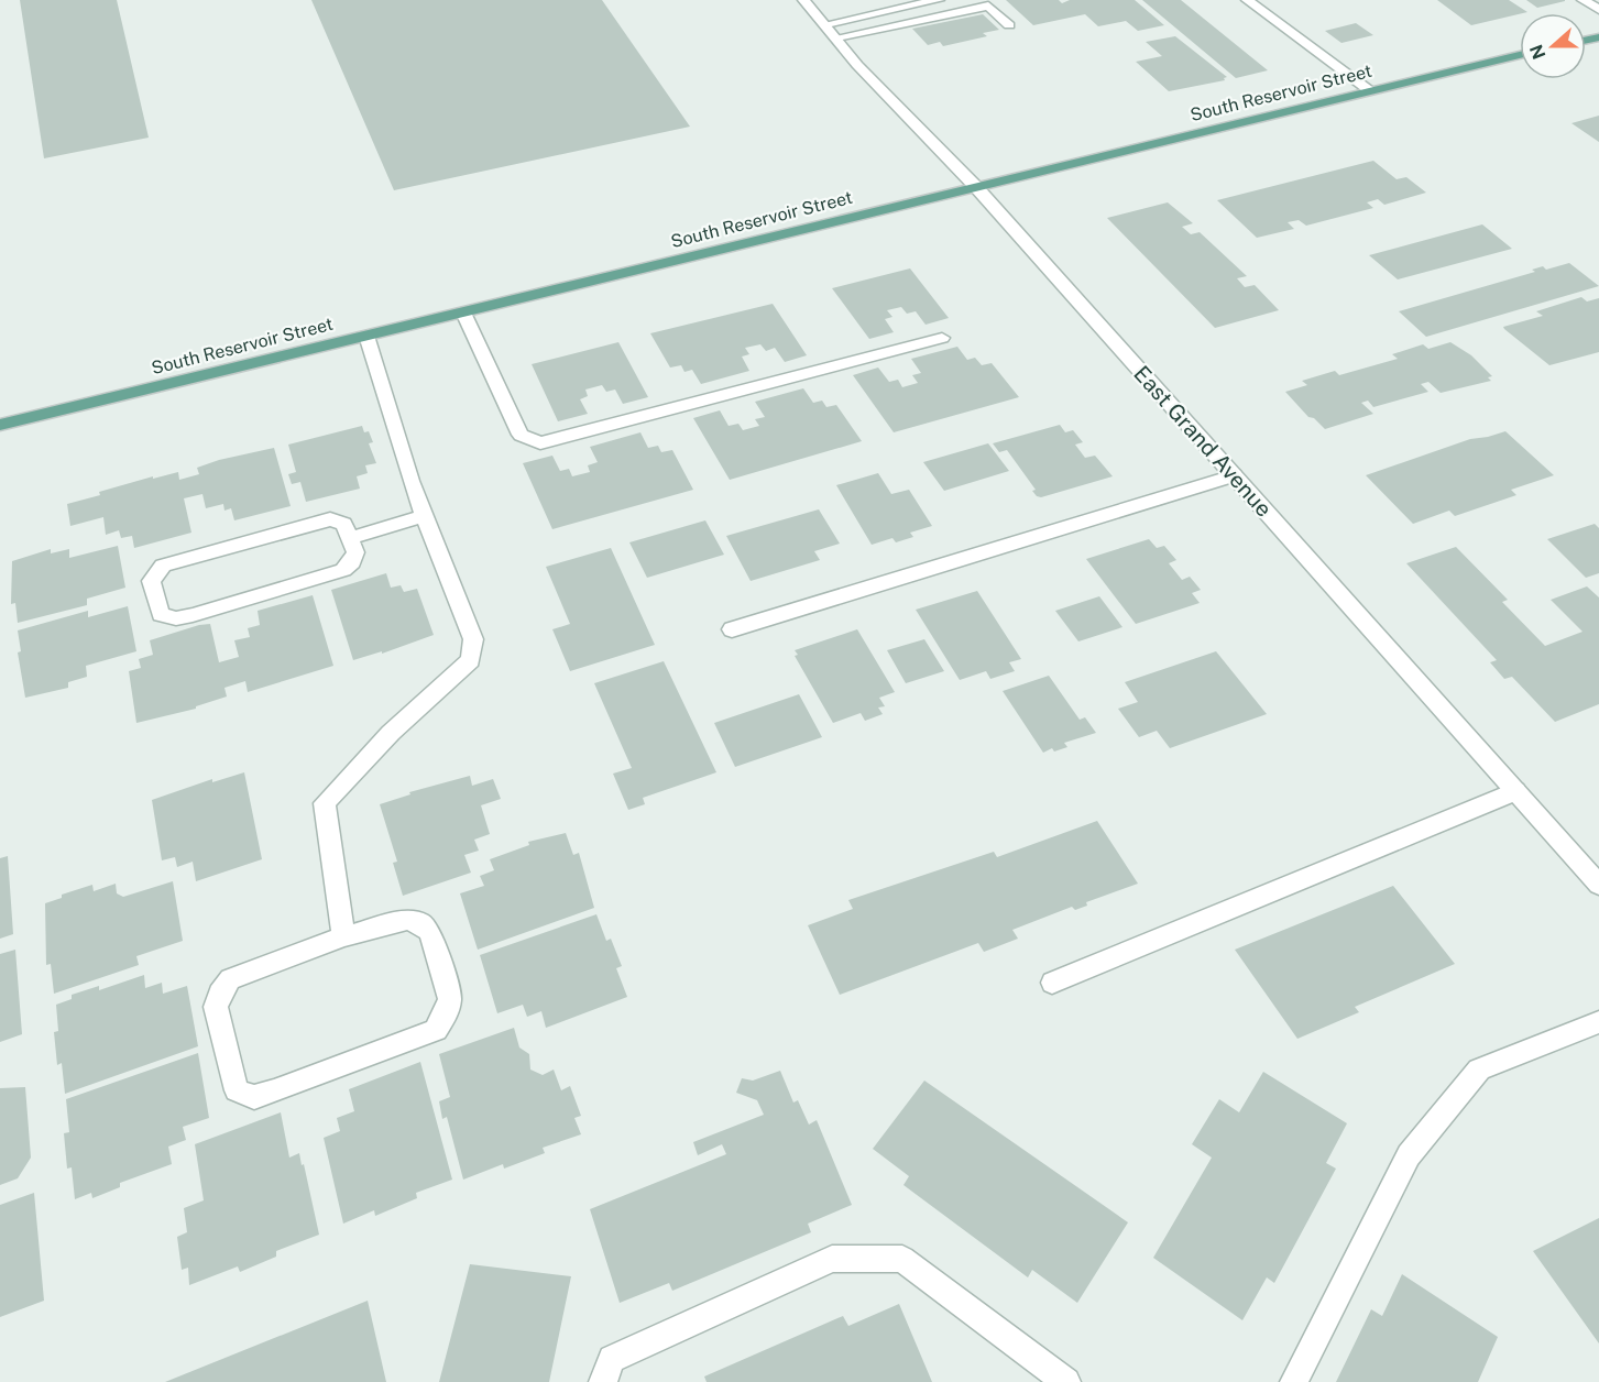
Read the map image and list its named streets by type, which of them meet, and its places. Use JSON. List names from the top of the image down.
{
  "streets": {
    "main road": ["South Reservoir Street"],
    "street": ["East Grand Avenue"]
  },
  "crossings": [
    ["South Reservoir Street", "East Grand Avenue"]
  ],
  "north": "left"
}
